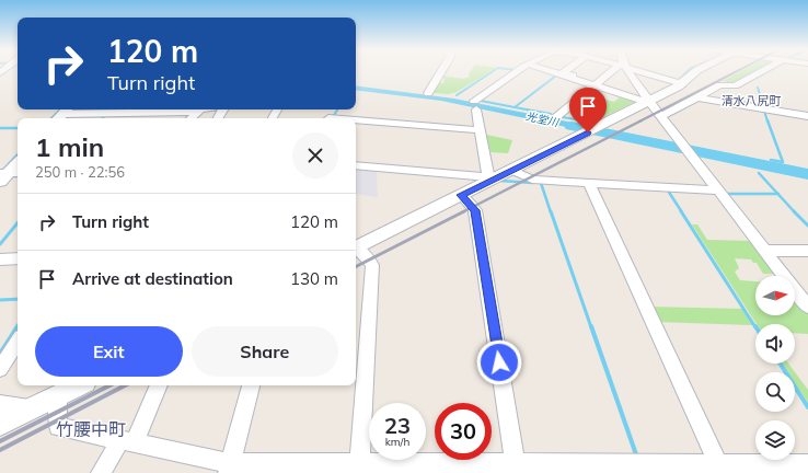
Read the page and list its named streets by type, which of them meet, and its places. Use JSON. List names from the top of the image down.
{
  "districts": ["清水八尻町", "竹腰中町"],
  "water": ["光堂川"],
  "north": "right",
  "page": {
    "turn": ["120 m", "Turn right"],
    "heading": ["1 min", "250 m · 22:56"],
    "list": [
      {
        "name": "Turn right",
        "value": "120 m"
      },
      {
        "name": "Arrive at destination",
        "value": "130 m"
      }
    ],
    "buttons": ["Exit", "Share"],
    "speed": "23 km/h",
    "limit": "30"
  }
}
